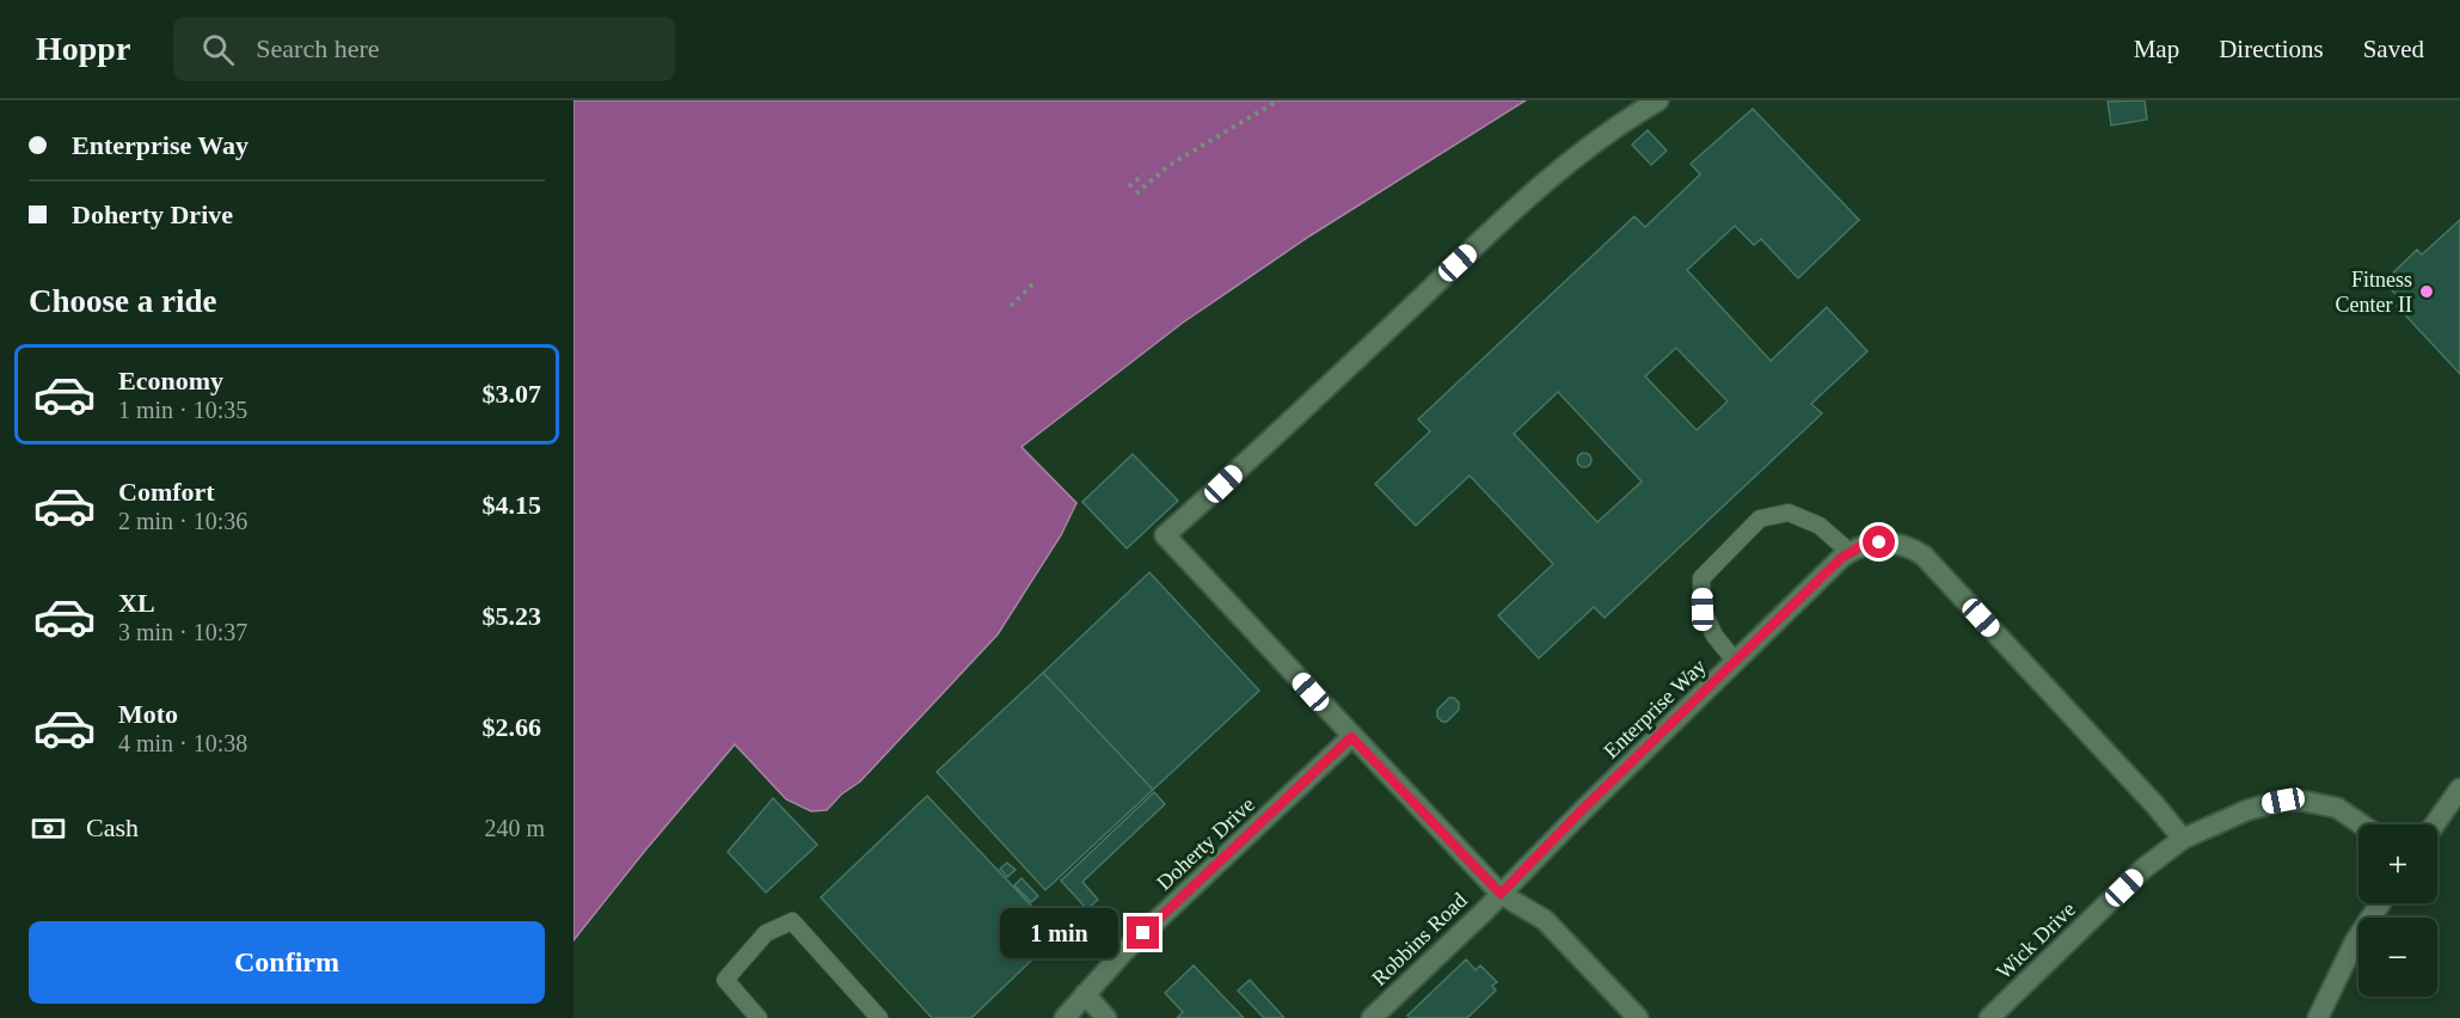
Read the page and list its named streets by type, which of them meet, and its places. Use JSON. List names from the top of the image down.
{
  "streets": {
    "street": [
      "Enterprise Way",
      "Doherty Drive",
      "Robbins Road",
      "Wick Drive"
    ]
  },
  "crossings": [
    ["Enterprise Way", "Robbins Road"],
    ["Enterprise Way", "Wick Drive"]
  ],
  "places": ["Fitness Center II"],
  "page": {
    "header": "Hoppr",
    "search": "Search here",
    "nav": ["Map", "Directions", "Saved"],
    "banner": ["Enterprise Way", "Doherty Drive"],
    "heading": "Choose a ride",
    "list": [
      {
        "name": "Economy",
        "note": "1 min · 10:35",
        "value": "$3.07"
      },
      {
        "name": "Comfort",
        "note": "2 min · 10:36",
        "value": "$4.15"
      },
      {
        "name": "XL",
        "note": "3 min · 10:37",
        "value": "$5.23"
      },
      {
        "name": "Moto",
        "note": "4 min · 10:38",
        "value": "$2.66"
      }
    ],
    "pay": ["Cash", "240 m"],
    "map_buttons": ["+", "−"],
    "buttons": "Confirm",
    "bubble": "1 min"
  }
}
